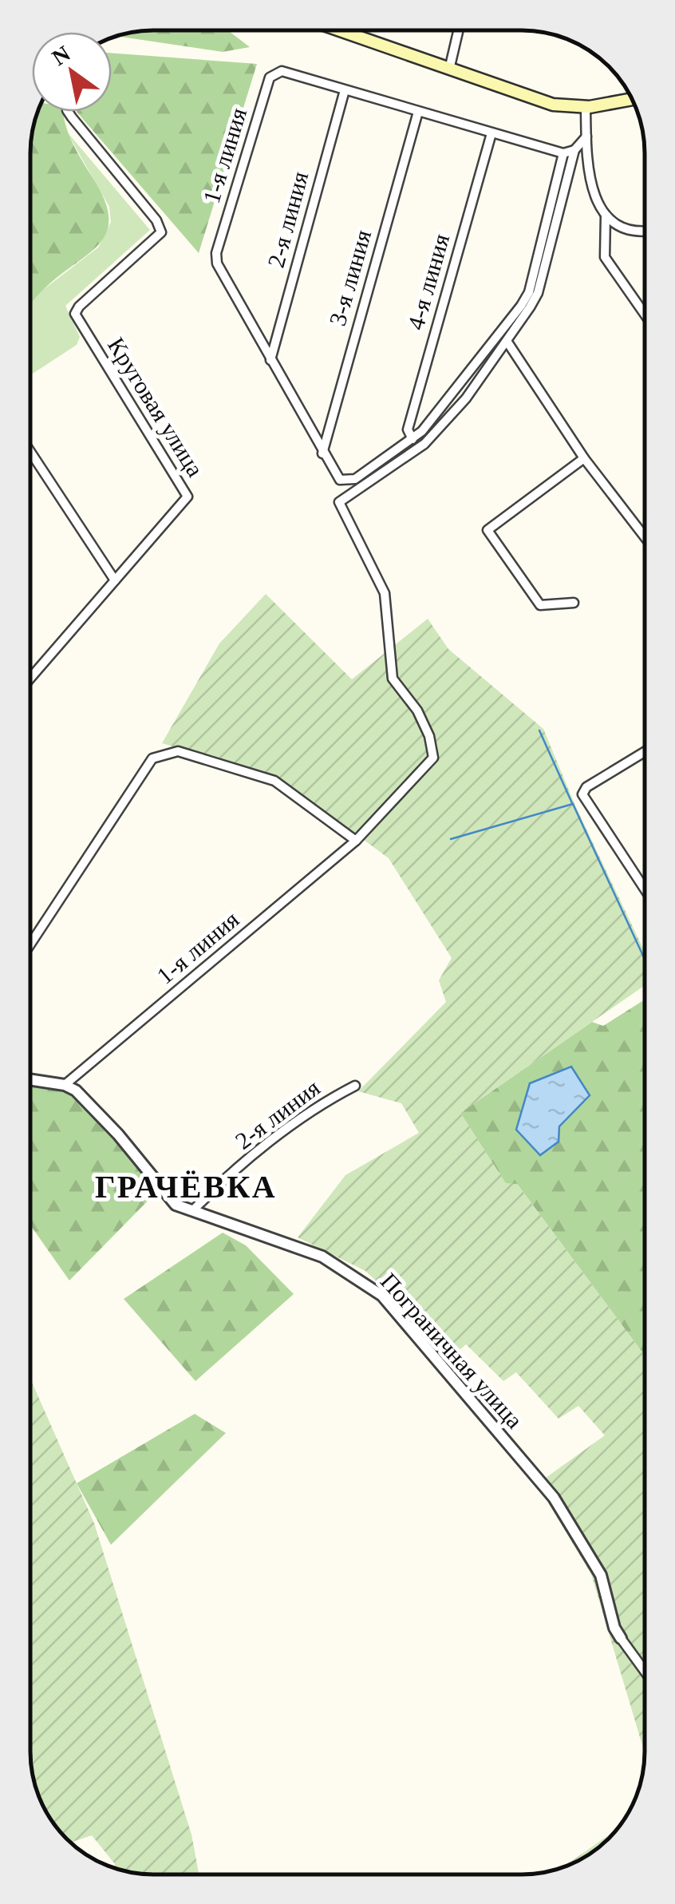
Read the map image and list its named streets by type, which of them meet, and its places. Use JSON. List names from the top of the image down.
{
  "streets": {
    "street": [
      "1-я линия",
      "2-я линия",
      "3-я линия",
      "4-я линия",
      "Круговая улица",
      "Пограничная улица"
    ]
  },
  "crossings": [
    ["1-я линия", "2-я линия"],
    ["1-я линия", "Пограничная улица"],
    ["2-я линия", "Пограничная улица"]
  ],
  "districts": ["ГРАЧЁВКА"],
  "north": "top left"
}
